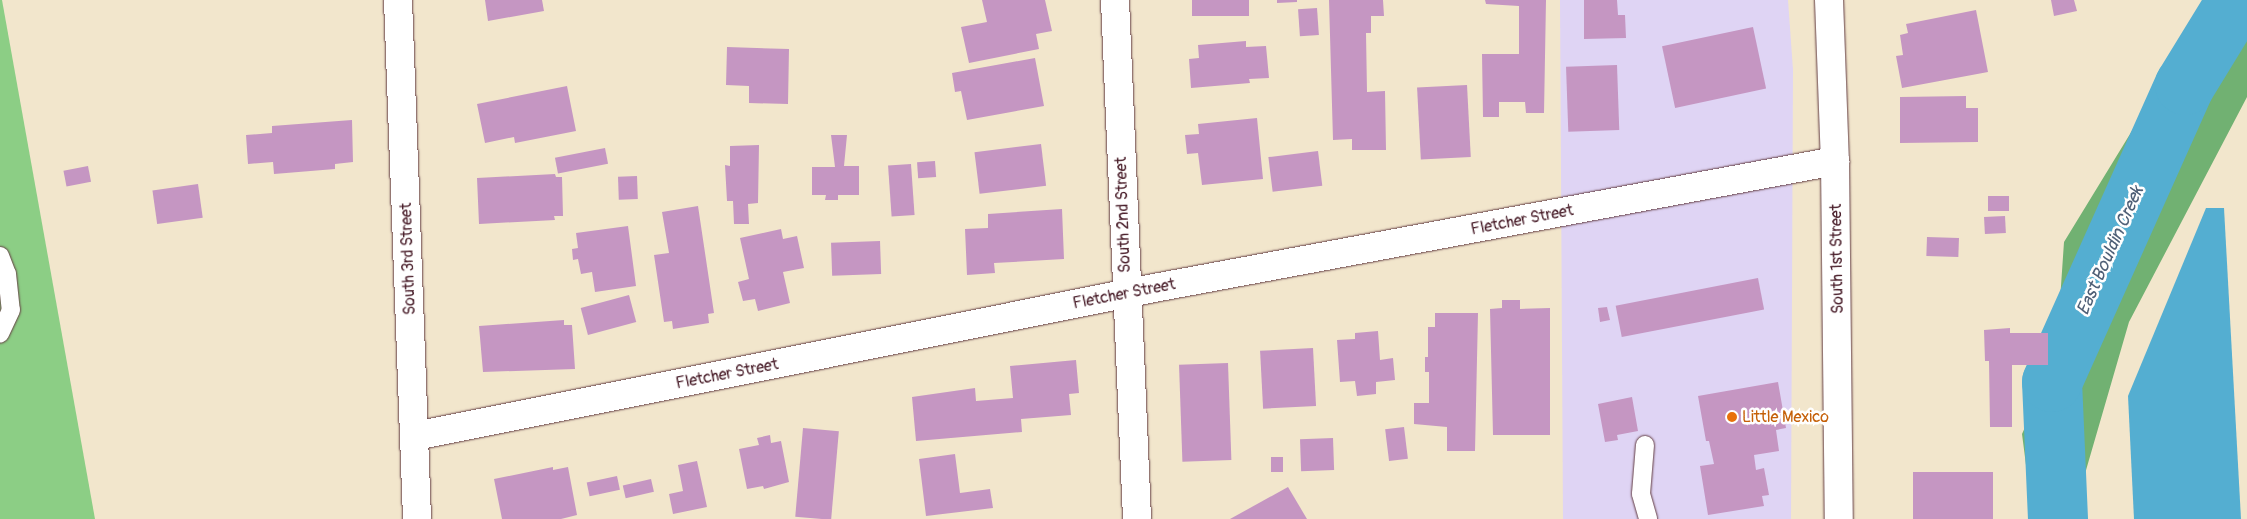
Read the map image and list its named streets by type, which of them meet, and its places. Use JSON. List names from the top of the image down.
{
  "streets": {
    "street": [
      "South 2nd Street",
      "Fletcher Street",
      "South 3rd Street",
      "South 1st Street"
    ]
  },
  "crossings": [
    ["South 2nd Street", "Fletcher Street"],
    ["Fletcher Street", "South 3rd Street"],
    ["Fletcher Street", "South 1st Street"]
  ],
  "water": ["East Bouldin Creek"],
  "places": ["Little Mexico"]
}
